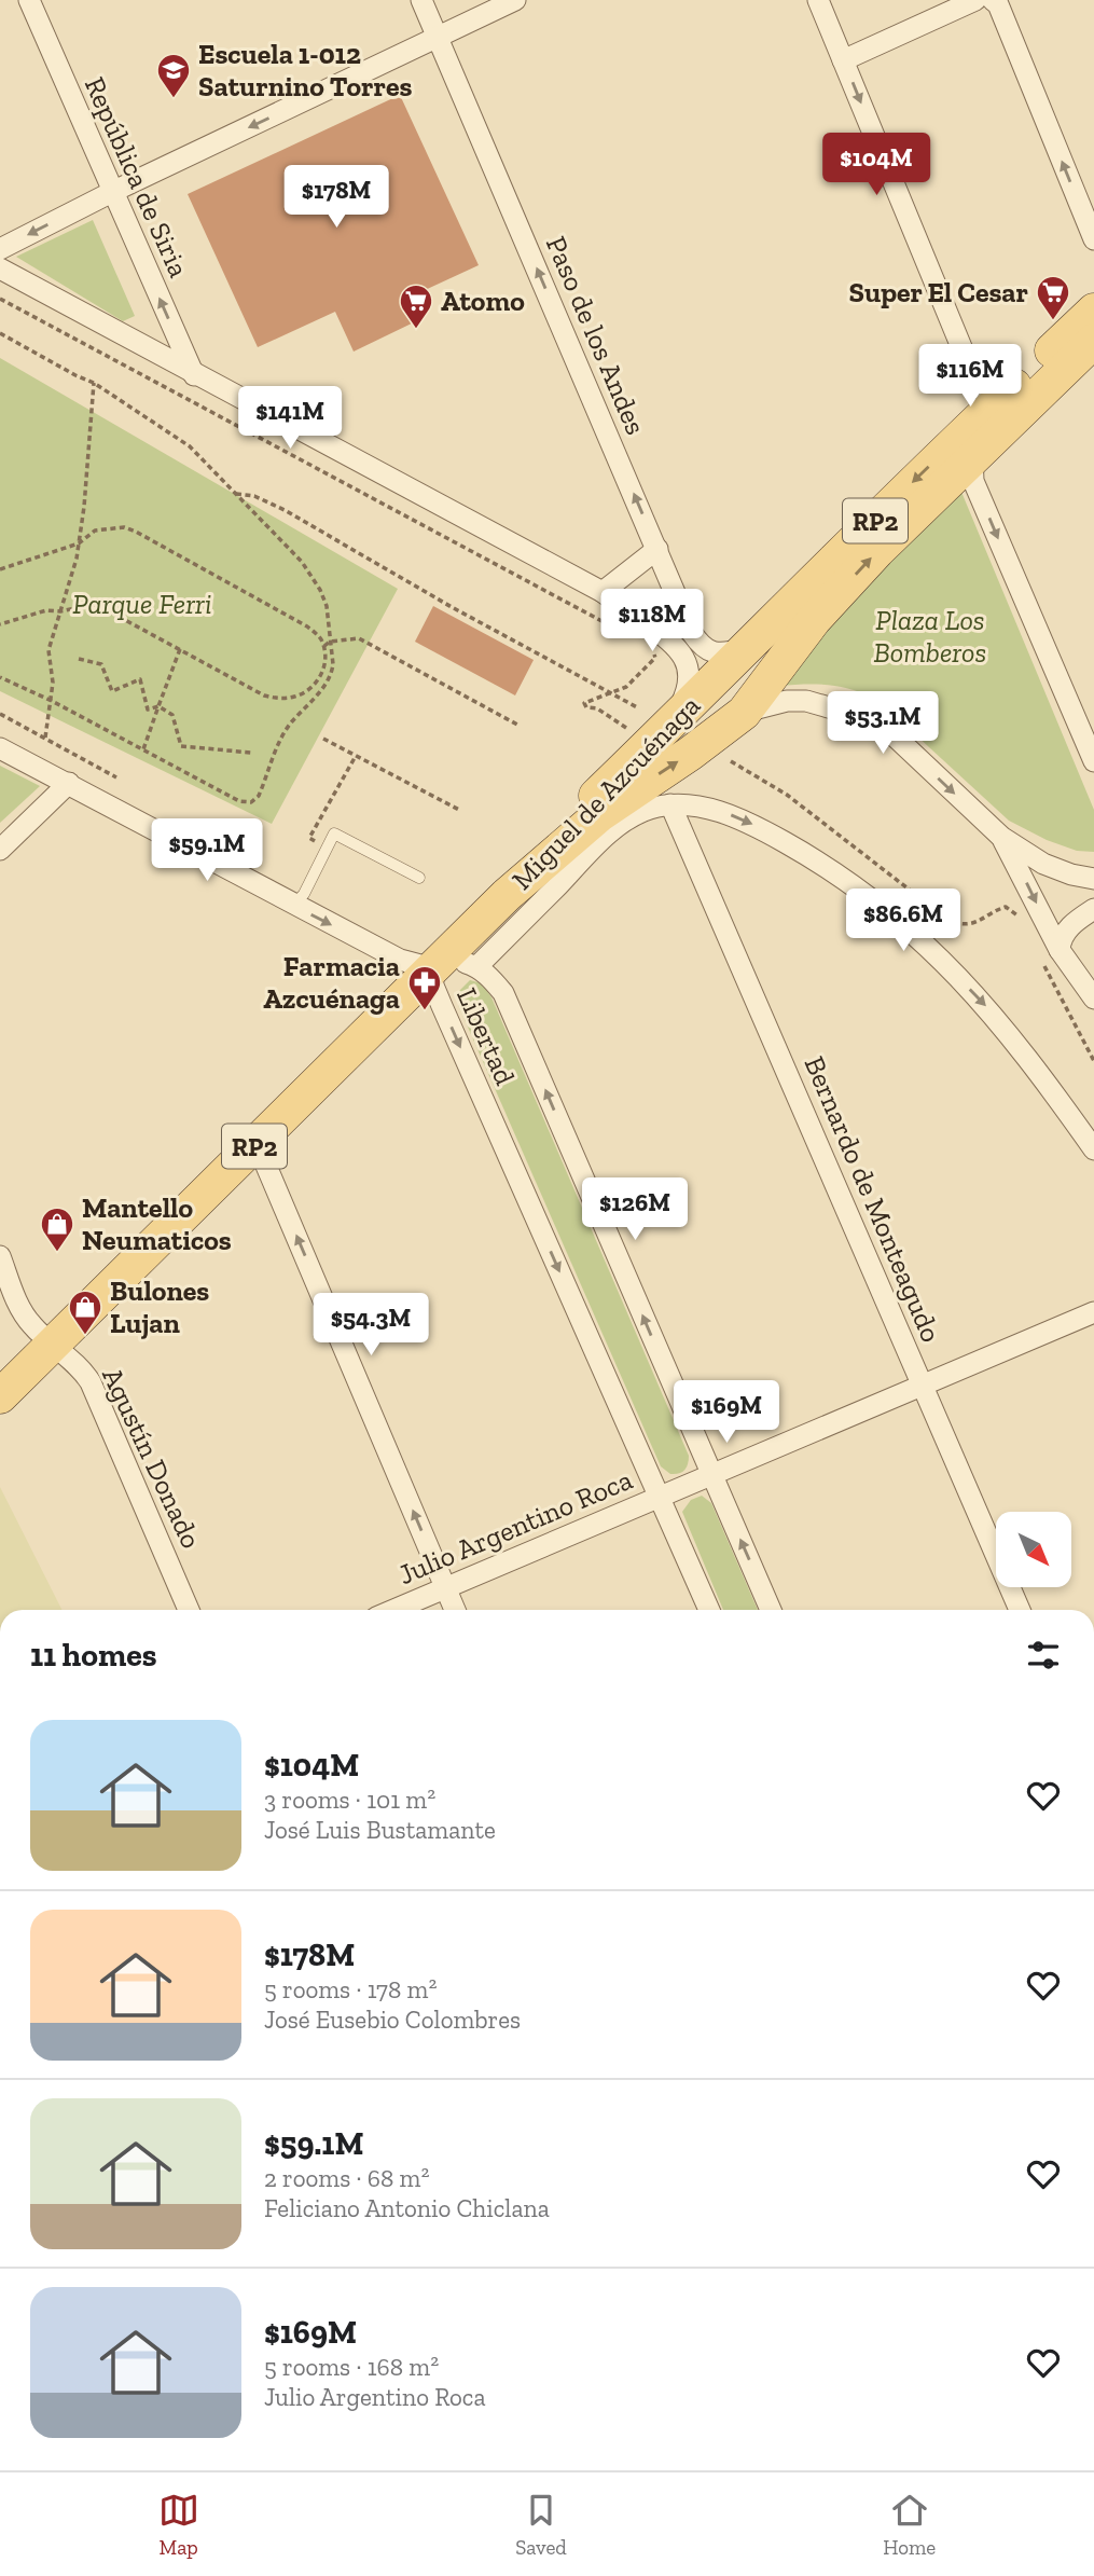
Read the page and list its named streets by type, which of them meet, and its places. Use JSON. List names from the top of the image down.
{
  "streets": {
    "main road": ["RP2", "Miguel de Azcuénaga"],
    "street": [
      "República de Siria",
      "Paso de los Andes",
      "Libertad",
      "Bernardo de Monteagudo",
      "Agustín Donado",
      "Julio Argentino Roca"
    ]
  },
  "crossings": [
    ["Paso de los Andes", "Miguel de Azcuénaga"],
    ["Miguel de Azcuénaga", "Libertad"],
    ["Miguel de Azcuénaga", "Bernardo de Monteagudo"],
    ["Miguel de Azcuénaga", "Agustín Donado"],
    ["Libertad", "Julio Argentino Roca"],
    ["Bernardo de Monteagudo", "Julio Argentino Roca"]
  ],
  "one_way": ["República de Siria", "Paso de los Andes"],
  "parks": ["Parque Ferri", "Plaza Los Bomberos"],
  "places": {
    "school or university": ["Escuela 1-012 Saturnino Torres"],
    "supermarket": ["Super El Cesar", "Atomo"],
    "pharmacy": ["Farmacia Azcuénaga"],
    "shop": ["Mantello Neumaticos", "Bulones Lujan"]
  },
  "north": "bottom right",
  "page": {
    "price": [
      "$104M",
      "$178M",
      "$116M",
      "$141M",
      "$118M",
      "$53.1M",
      "$59.1M",
      "$86.6M",
      "$126M",
      "$54.3M",
      "$169M"
    ],
    "heading": "11 homes",
    "list": [
      {
        "name": "$104M",
        "note": "3 rooms · 101 m² · José Luis Bustamante"
      },
      {
        "name": "$178M",
        "note": "5 rooms · 178 m² · José Eusebio Colombres"
      },
      {
        "name": "$59.1M",
        "note": "2 rooms · 68 m² · Feliciano Antonio Chiclana"
      },
      {
        "name": "$169M",
        "note": "5 rooms · 168 m² · Julio Argentino Roca"
      }
    ],
    "tabs": ["Map", "Saved", "Home"]
  }
}
